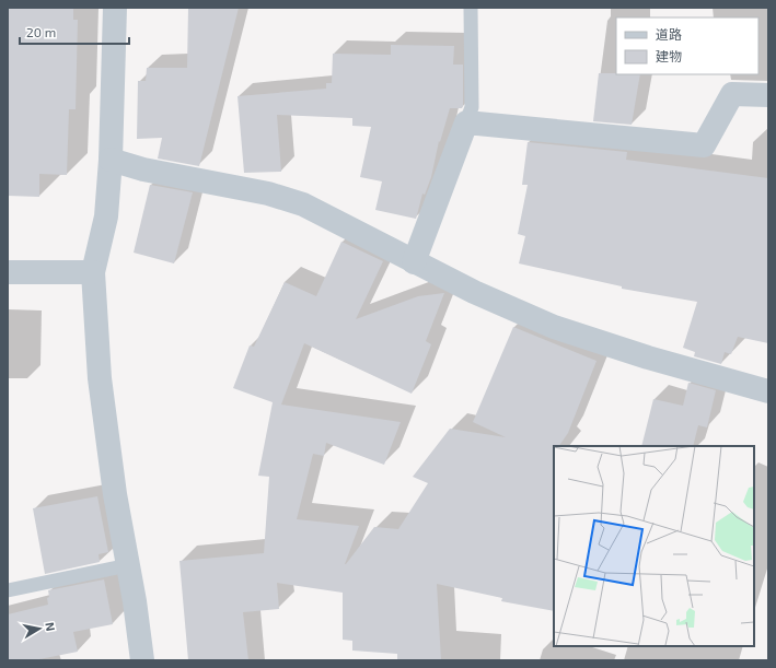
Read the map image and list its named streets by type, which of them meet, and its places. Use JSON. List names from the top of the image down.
{
  "legend": ["道路", "建物"],
  "scale_bar": "20 m",
  "north": "right"
}
